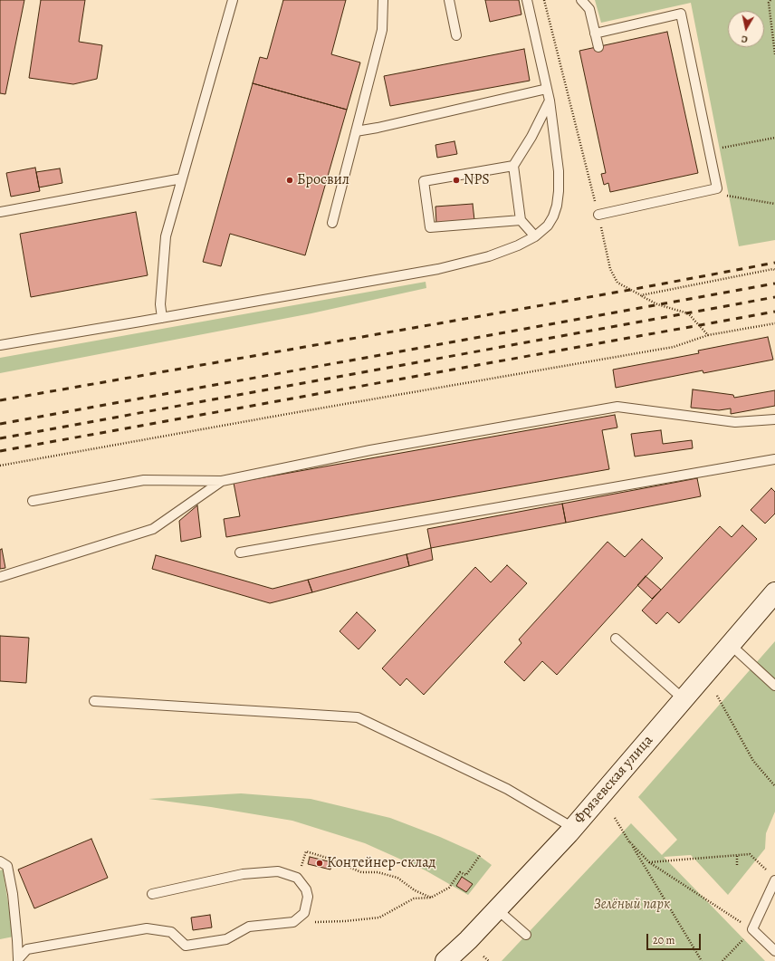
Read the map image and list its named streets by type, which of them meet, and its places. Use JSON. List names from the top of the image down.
{
  "streets": {
    "main road": ["Фрязевская улица"]
  },
  "parks": ["Зелёный парк"],
  "places": ["Бросвил", "NPS", "Контейнер-склад"],
  "scale_bar": "20 m",
  "north": "bottom"
}
